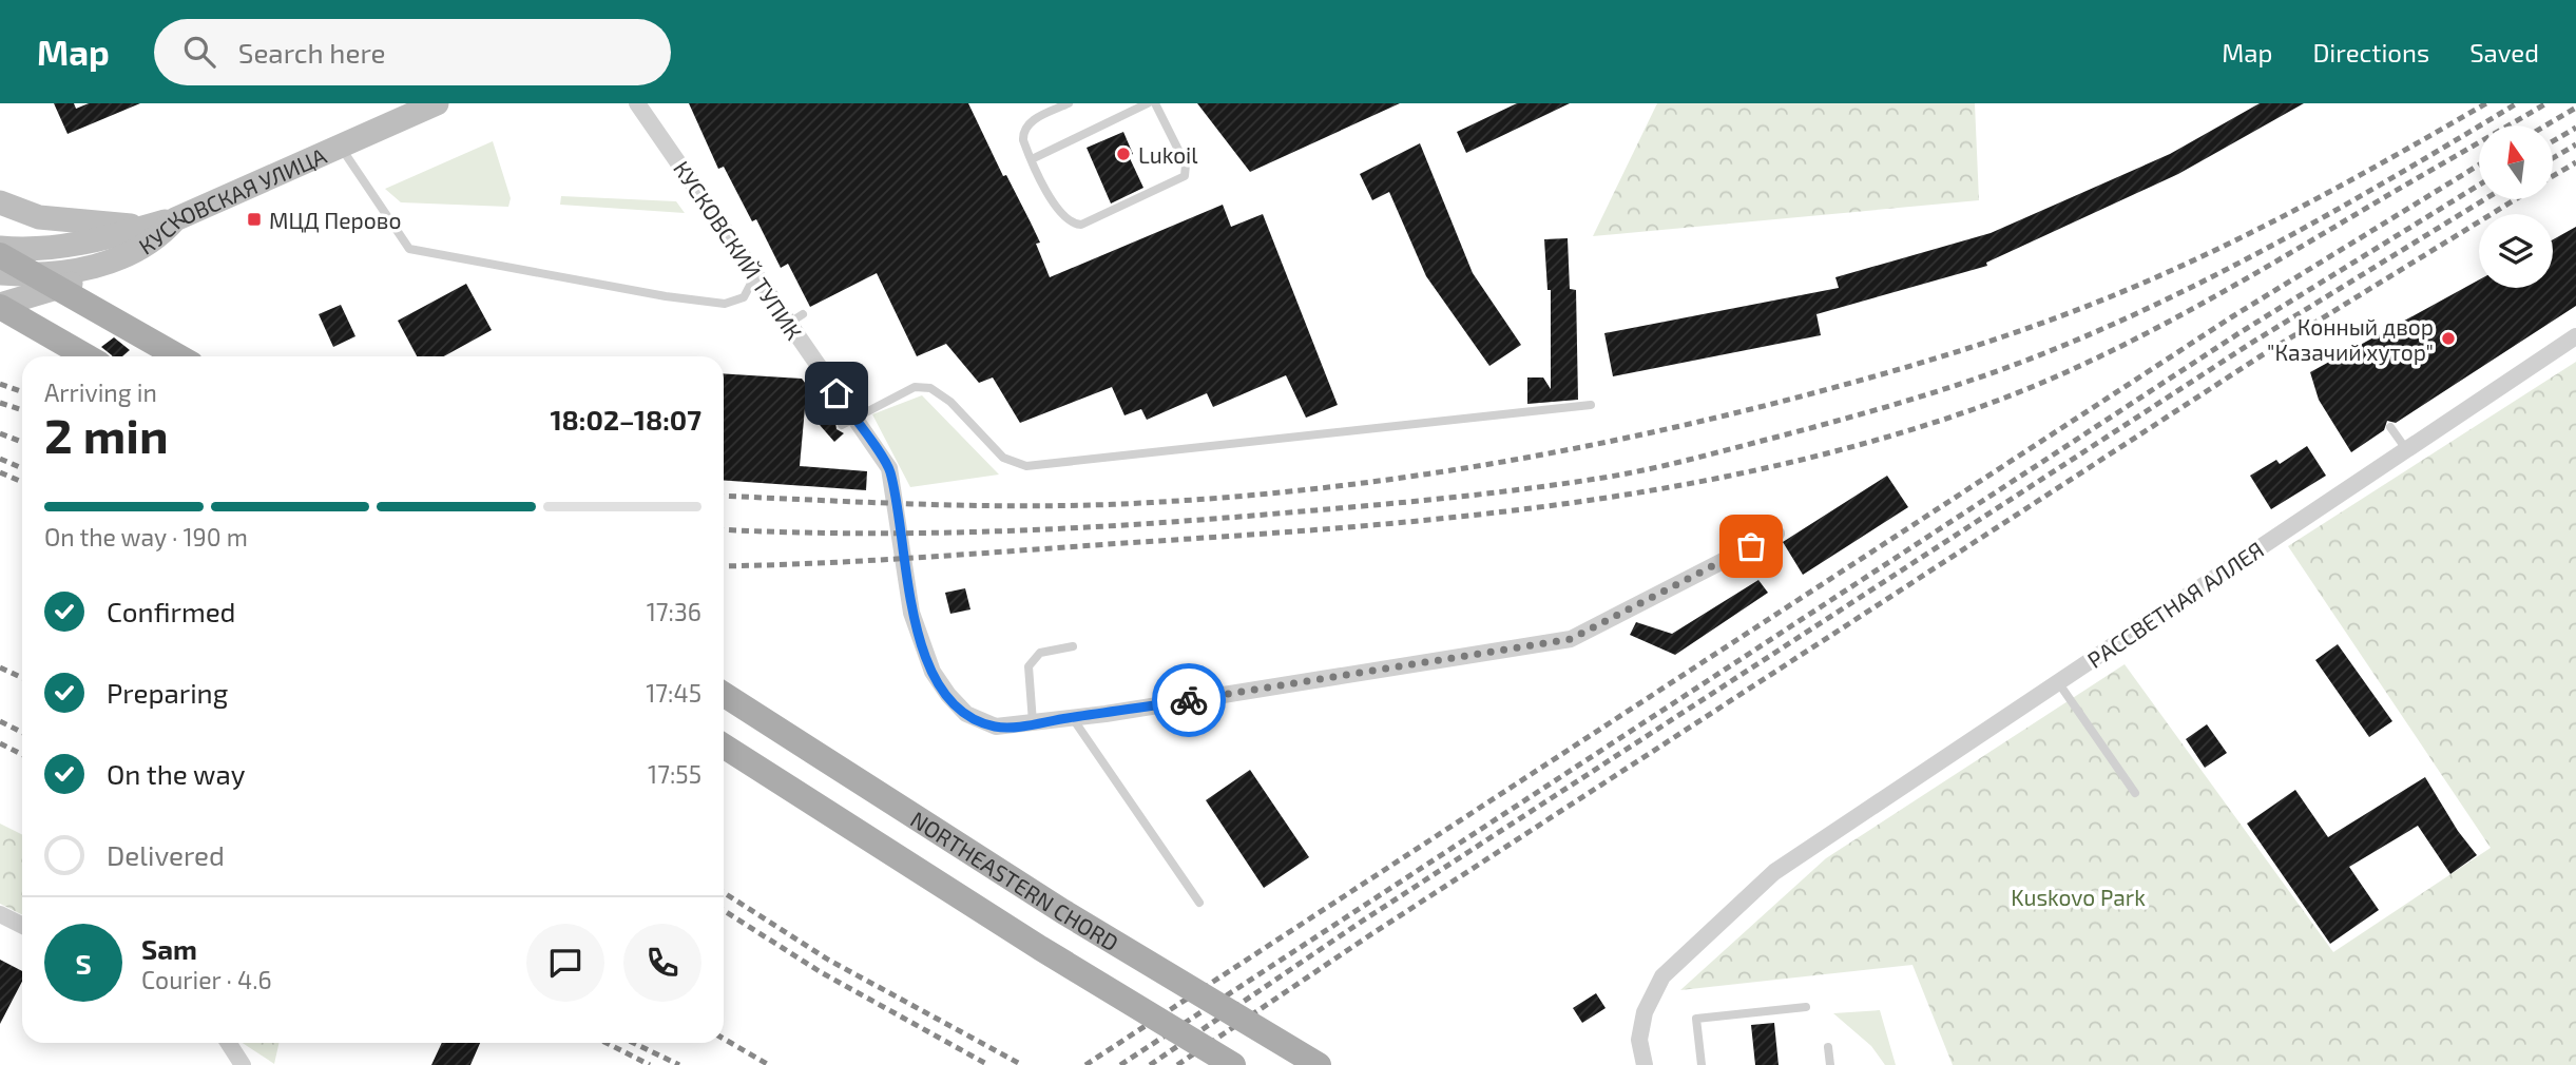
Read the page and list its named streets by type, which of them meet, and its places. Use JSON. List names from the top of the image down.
{
  "streets": {
    "main road": ["NORTHEASTERN CHORD"],
    "street": ["КУСКОВСКАЯ УЛИЦА", "КУСКОВСКИЙ ТУПИК", "РАССВЕТНАЯ АЛЛЕЯ"]
  },
  "parks": ["Kuskovo Park"],
  "places": {
    "other": ["Lukoil", "Конный двор \"Казачий хутор\""],
    "transit": ["МЦД Перово"]
  },
  "north": "top",
  "page": {
    "header": "Map",
    "search": "Search here",
    "nav": ["Map", "Directions", "Saved"],
    "heading": ["2 min", "Arriving in", "18:02–18:07"],
    "panel": ["Sam", "Courier · 4.6"],
    "bar": "On the way · 190 m",
    "list": [
      ["Confirmed", "17:36"],
      ["Preparing", "17:45"],
      ["On the way", "17:55"],
      "Delivered"
    ],
    "round": "S"
  }
}
